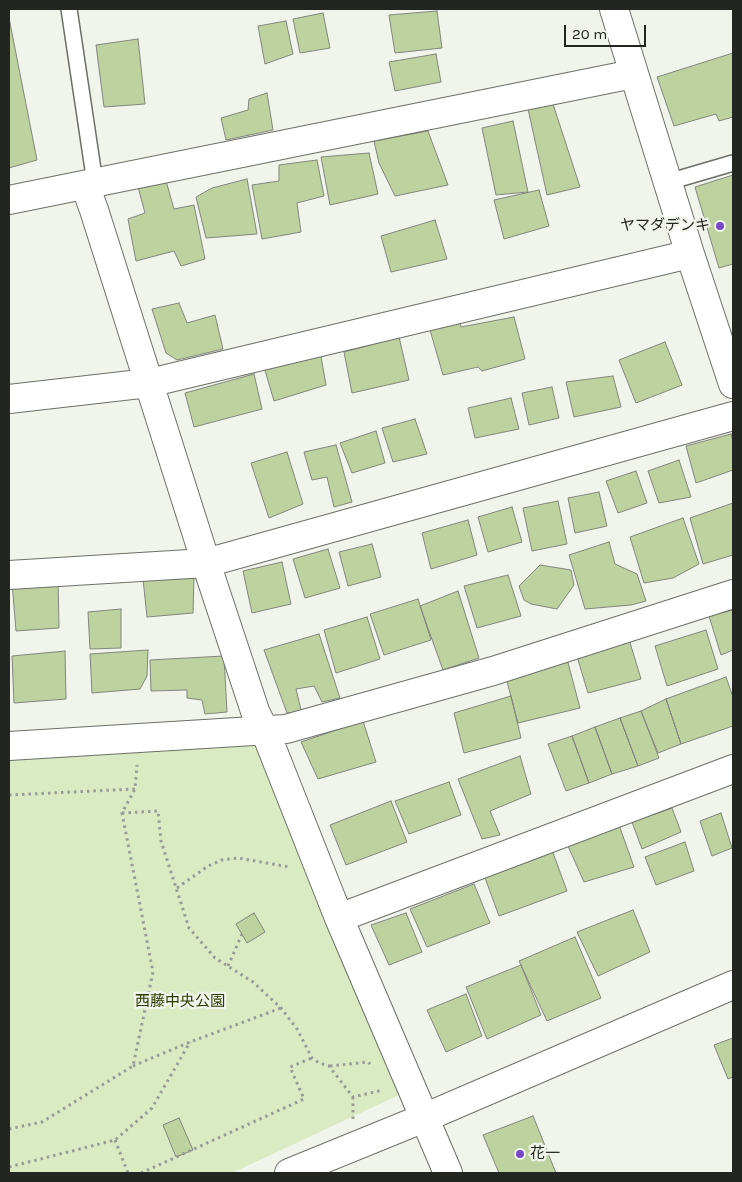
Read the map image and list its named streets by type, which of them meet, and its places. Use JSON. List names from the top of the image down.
{
  "parks": ["西藤中央公園"],
  "places": ["ヤマダデンキ", "花一"],
  "scale_bar": "20 m"
}
